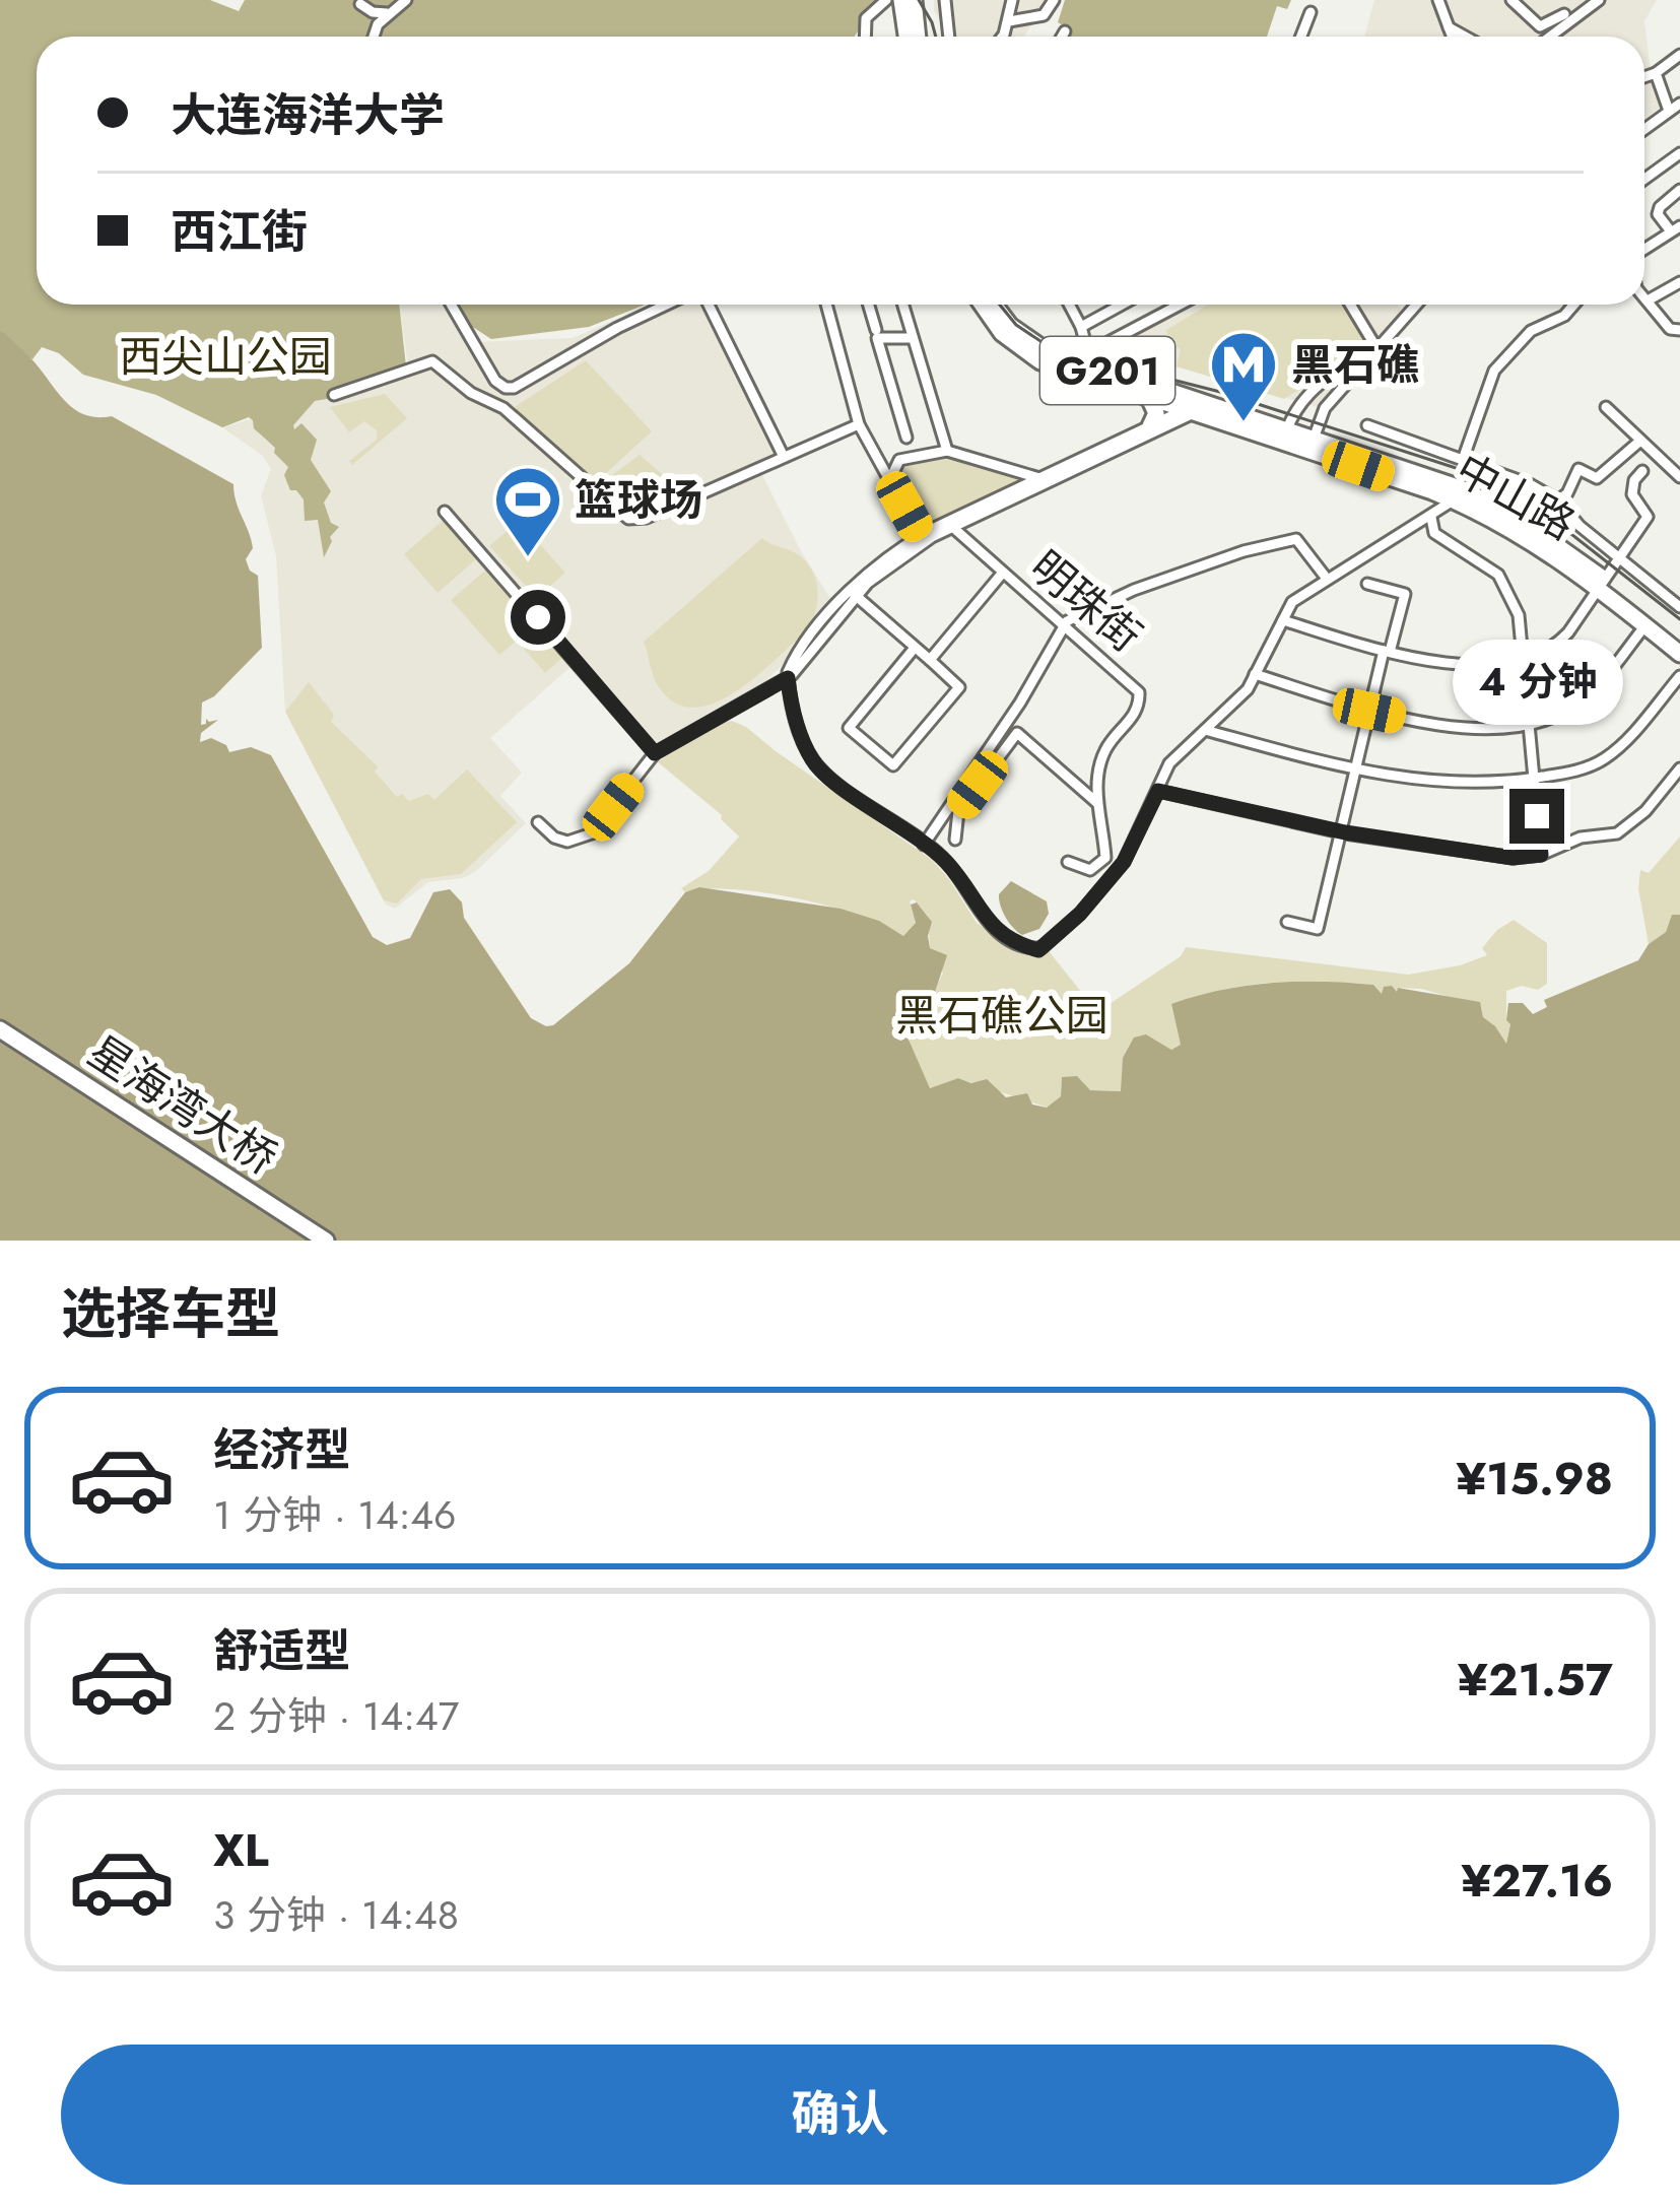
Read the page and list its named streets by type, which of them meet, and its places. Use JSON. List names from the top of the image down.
{
  "streets": {
    "highway": ["G201", "中山路", "星海湾大桥"],
    "street": ["明珠街"]
  },
  "parks": ["西尖山公园", "黑石礁公园"],
  "places": {
    "metro station": ["黑石礁"],
    "sports": ["篮球场"]
  },
  "page": {
    "banner": ["大连海洋大学", "西江街"],
    "bubble": "4 分钟",
    "heading": "选择车型",
    "list": [
      {
        "name": "经济型",
        "note": "1 分钟 · 14:46",
        "value": "¥15.98"
      },
      {
        "name": "舒适型",
        "note": "2 分钟 · 14:47",
        "value": "¥21.57"
      },
      {
        "name": "XL",
        "note": "3 分钟 · 14:48",
        "value": "¥27.16"
      }
    ],
    "buttons": "确认"
  }
}
